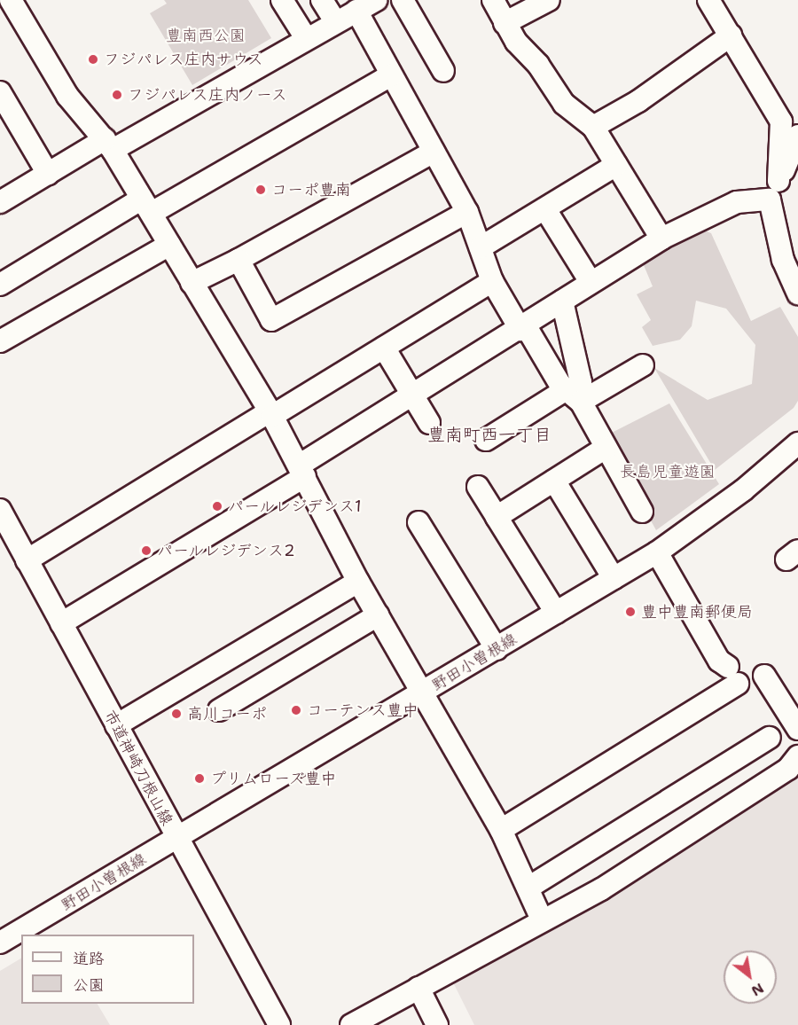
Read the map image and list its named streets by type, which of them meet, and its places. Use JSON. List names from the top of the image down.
{
  "streets": {
    "street": ["野田小曽根線", "市道神崎刀根山線"]
  },
  "crossings": [
    ["野田小曽根線", "市道神崎刀根山線"]
  ],
  "districts": ["豊南町西一丁目"],
  "parks": ["豊南西公園", "長島児童遊園"],
  "places": [
    "フジパレス庄内サウス",
    "フジパレス庄内ノース",
    "コーポ豊南",
    "パールレジデンス1",
    "パールレジデンス2",
    "豊中豊南郵便局",
    "コーテンス豊中",
    "高川コーポ",
    "プリムローズ豊中"
  ],
  "legend": ["道路", "公園"],
  "north": "bottom right"
}
